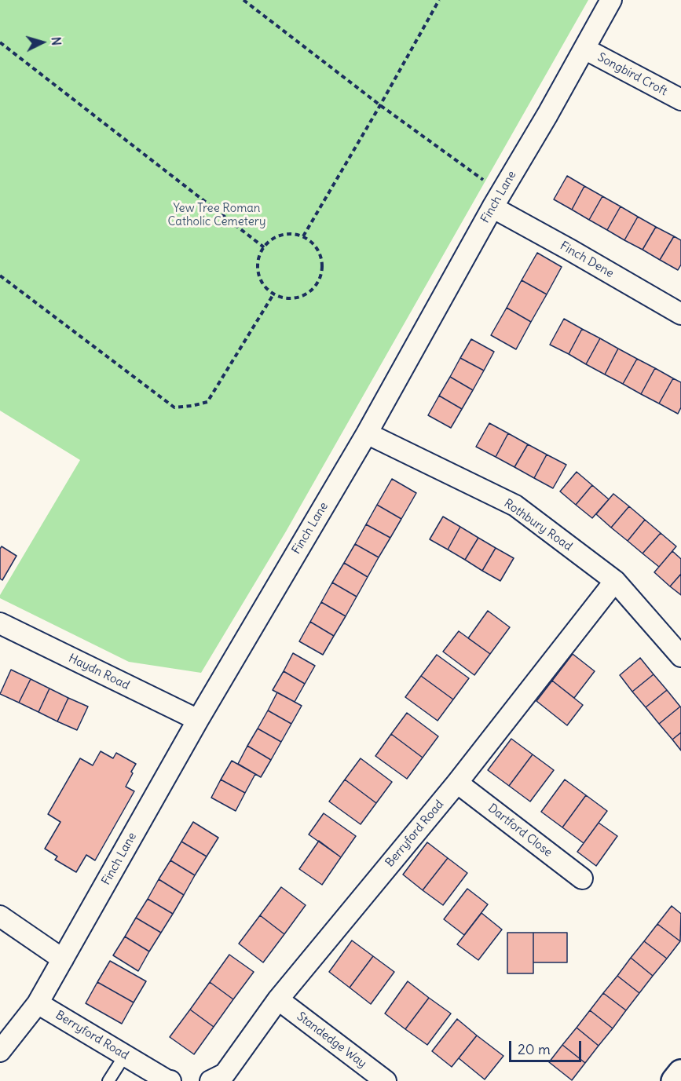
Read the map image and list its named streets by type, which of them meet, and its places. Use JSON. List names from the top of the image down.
{
  "streets": {
    "street": [
      "Songbird Croft",
      "Finch Lane",
      "Finch Dene",
      "Rothbury Road",
      "Haydn Road",
      "Dartford Close",
      "Berryford Road",
      "Standedge Way"
    ]
  },
  "crossings": [
    ["Songbird Croft", "Finch Lane"],
    ["Finch Lane", "Finch Dene"],
    ["Finch Lane", "Rothbury Road"],
    ["Finch Lane", "Haydn Road"],
    ["Finch Lane", "Berryford Road"],
    ["Rothbury Road", "Berryford Road"],
    ["Dartford Close", "Berryford Road"],
    ["Berryford Road", "Standedge Way"]
  ],
  "parks": ["Yew Tree Roman Catholic Cemetery"],
  "scale_bar": "20 m",
  "north": "right"
}
